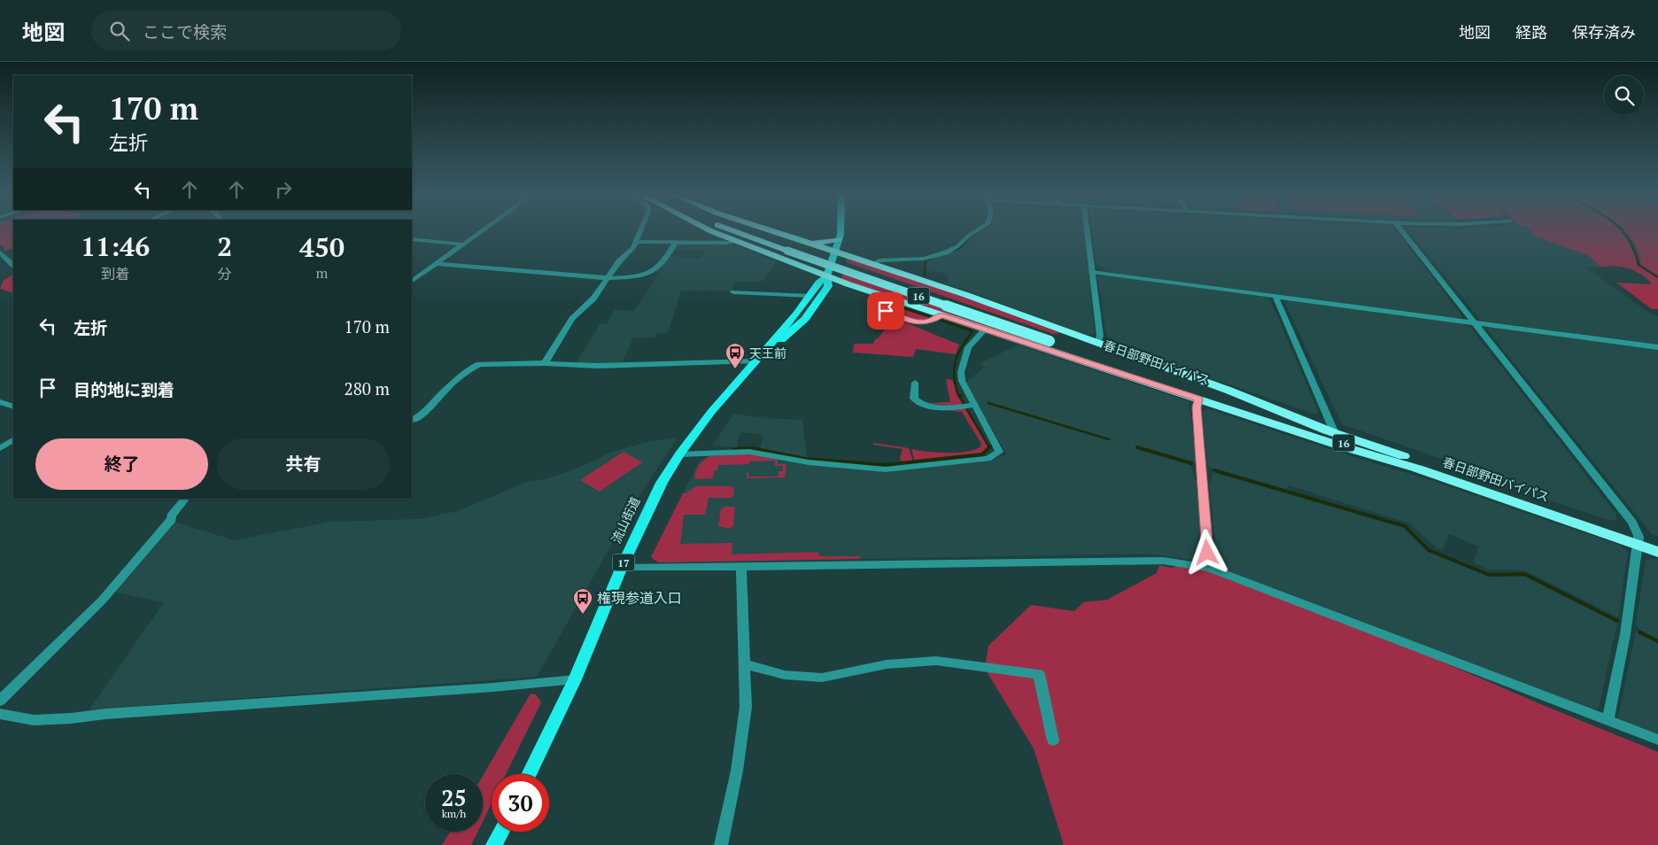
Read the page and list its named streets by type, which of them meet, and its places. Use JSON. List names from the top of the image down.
{
  "streets": {
    "highway": ["16", "春日部野田バイパス"],
    "main road": ["流山街道", "17"]
  },
  "crossings": [
    ["16", "春日部野田バイパス"],
    ["16", "流山街道"]
  ],
  "places": {
    "bus stop": ["天王前", "権現参道入口"]
  },
  "page": {
    "header": "地図",
    "search": "ここで検索",
    "nav": ["地図", "経路", "保存済み"],
    "turn": ["170 m", "左折"],
    "eta": [
      "11:46",
      "到着",
      "2",
      "分",
      "450",
      "m"
    ],
    "list": [
      {
        "name": "左折",
        "value": "170 m"
      },
      {
        "name": "目的地に到着",
        "value": "280 m"
      }
    ],
    "buttons": ["終了", "共有"],
    "speed": "25 km/h",
    "limit": "30"
  }
}
